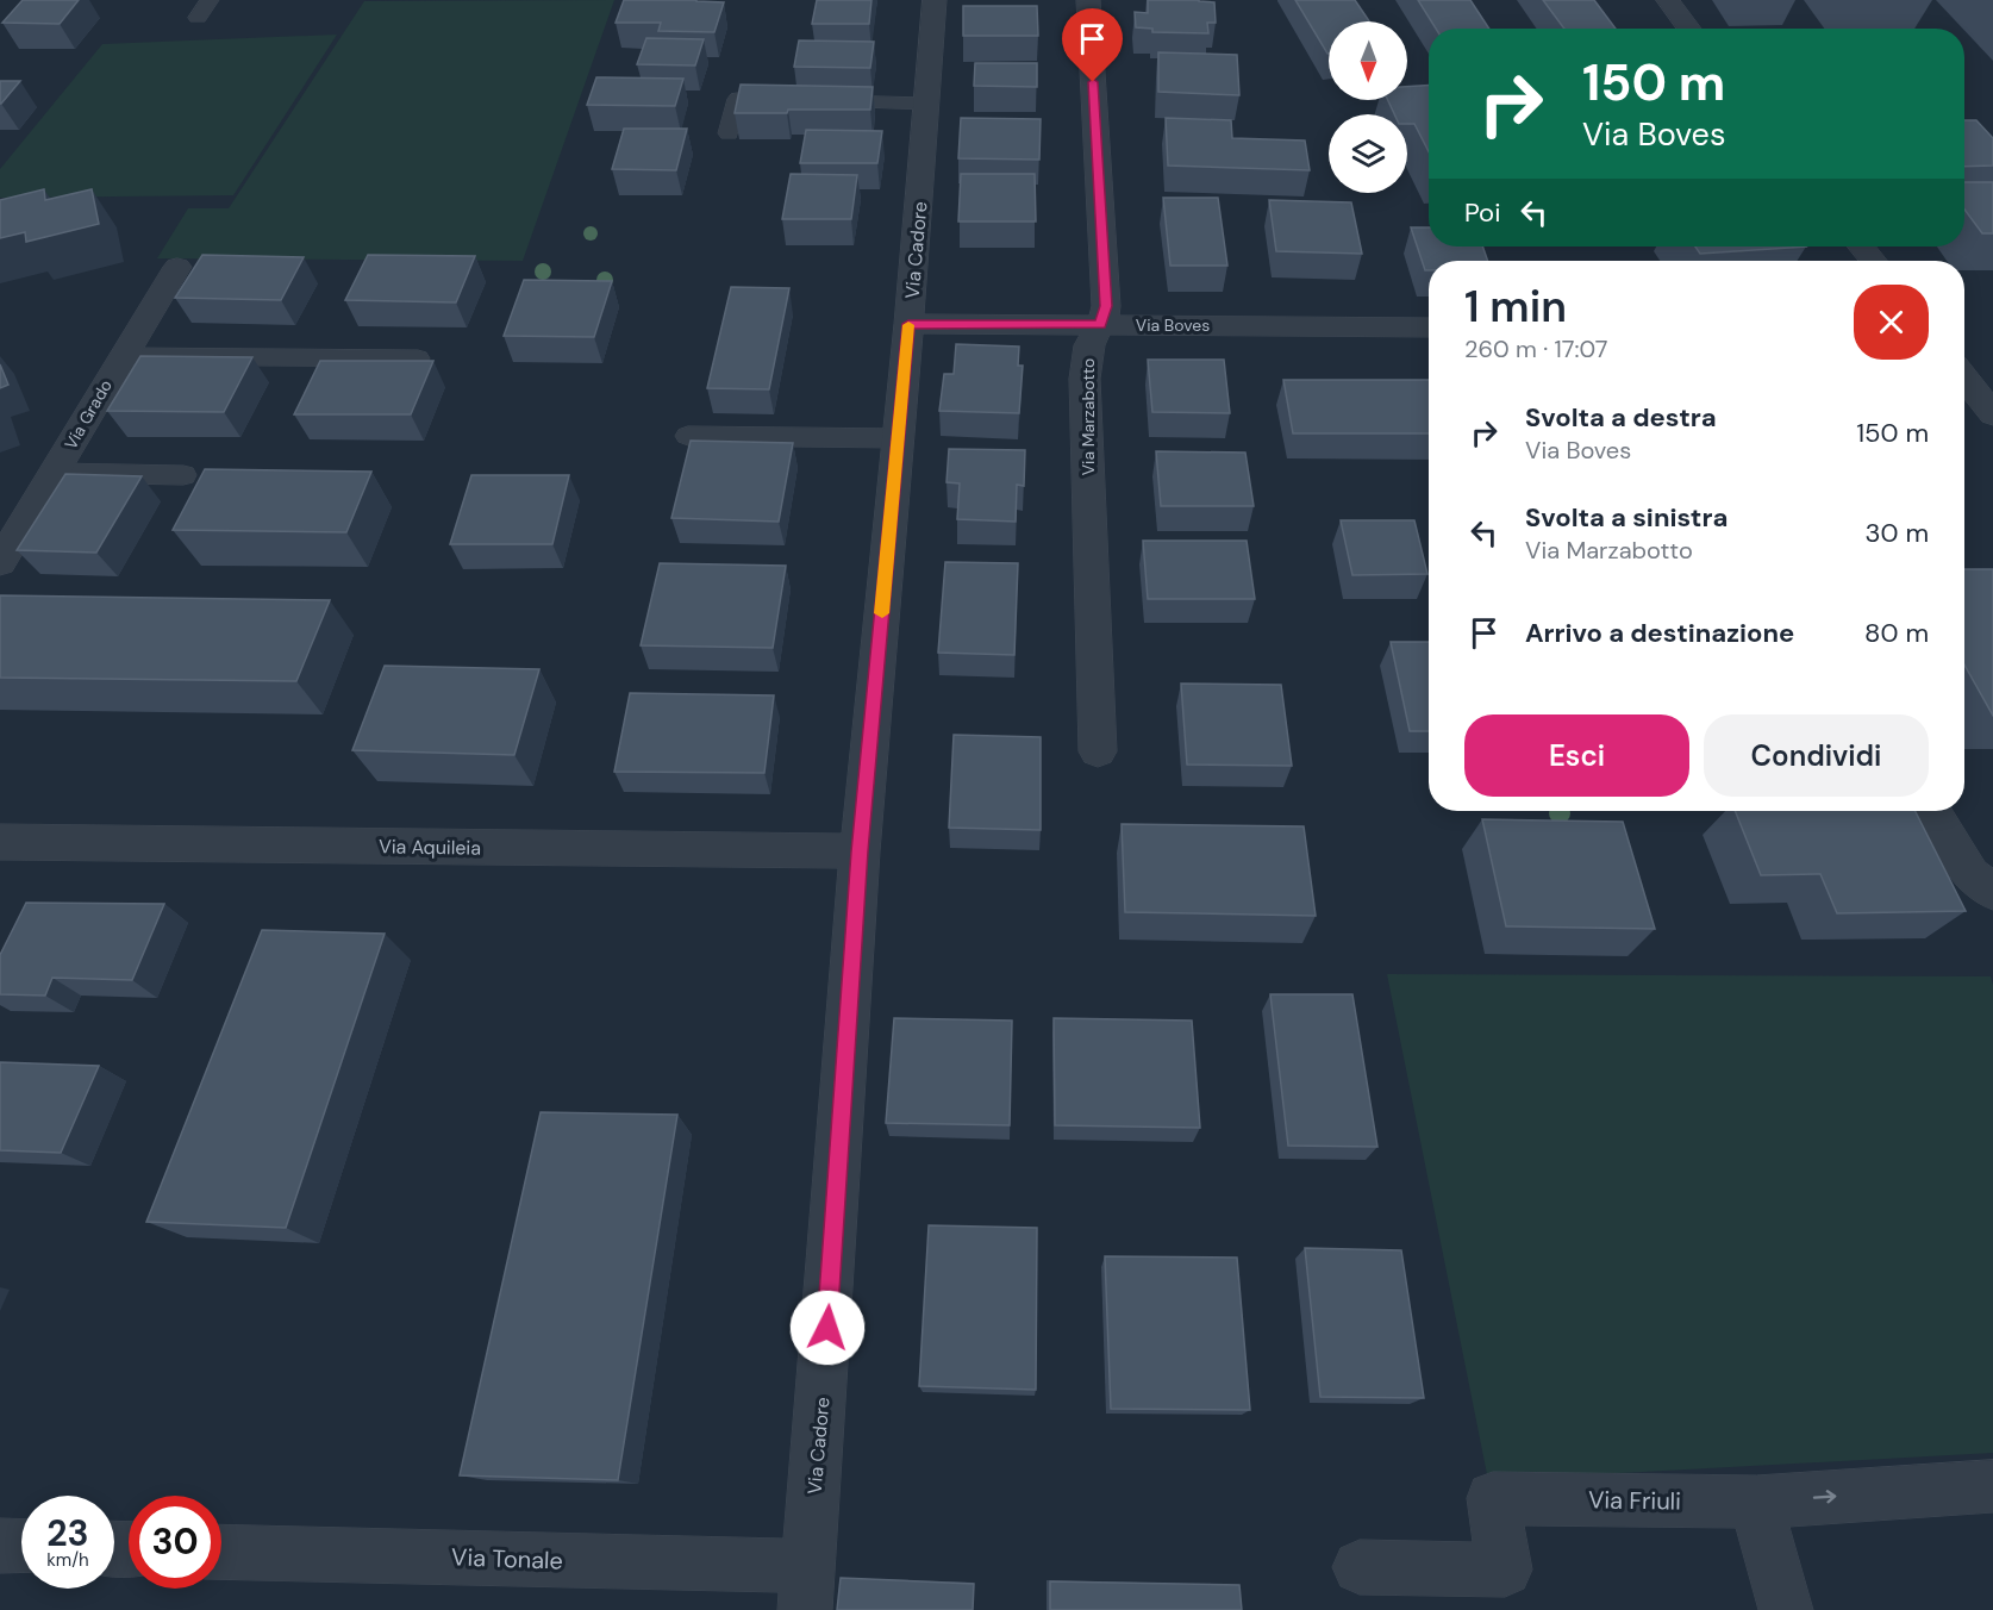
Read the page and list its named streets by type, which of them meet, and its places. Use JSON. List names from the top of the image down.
{
  "streets": {
    "street": [
      "Via Cadore",
      "Via Boves",
      "Via Grado",
      "Via Marzabotto",
      "Via Aquileia",
      "Via Friuli",
      "Via Tonale"
    ]
  },
  "crossings": [
    ["Via Cadore", "Via Boves"],
    ["Via Cadore", "Via Aquileia"],
    ["Via Cadore", "Via Tonale"],
    ["Via Boves", "Via Marzabotto"]
  ],
  "north": "bottom",
  "page": {
    "turn": ["150 m", "Via Boves"],
    "then": "Poi",
    "heading": ["1 min", "260 m · 17:07"],
    "list": [
      {
        "name": "Svolta a destra",
        "note": "Via Boves",
        "value": "150 m"
      },
      {
        "name": "Svolta a sinistra",
        "note": "Via Marzabotto",
        "value": "30 m"
      },
      {
        "name": "Arrivo a destinazione",
        "value": "80 m"
      }
    ],
    "buttons": ["Esci", "Condividi"],
    "speed": "23 km/h",
    "limit": "30"
  }
}
